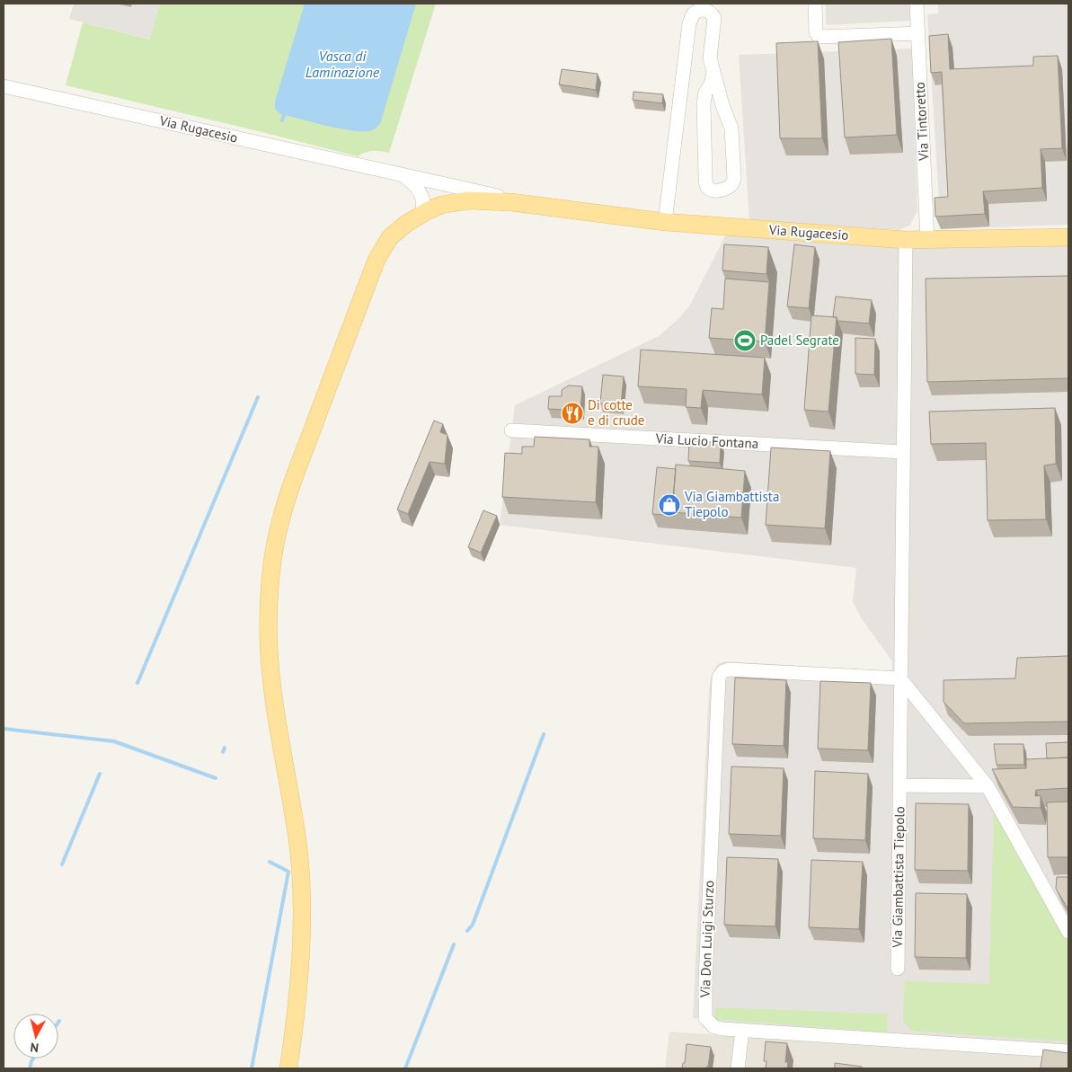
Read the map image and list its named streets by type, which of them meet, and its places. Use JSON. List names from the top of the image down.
{
  "streets": {
    "main road": ["Via Rugacesio"],
    "street": [
      "Via Tintoretto",
      "Via Lucio Fontana",
      "Via Giambattista Tiepolo",
      "Via Don Luigi Sturzo"
    ]
  },
  "crossings": [
    ["Via Tintoretto", "Via Rugacesio"],
    ["Via Rugacesio", "Via Giambattista Tiepolo"],
    ["Via Lucio Fontana", "Via Giambattista Tiepolo"],
    ["Via Giambattista Tiepolo", "Via Don Luigi Sturzo"]
  ],
  "water": ["Vasca di Laminazione"],
  "places": {
    "sports": ["Padel Segrate"],
    "restaurant": ["Di cotte e di crude"],
    "shop": ["Via Giambattista Tiepolo"]
  },
  "north": "bottom"
}
